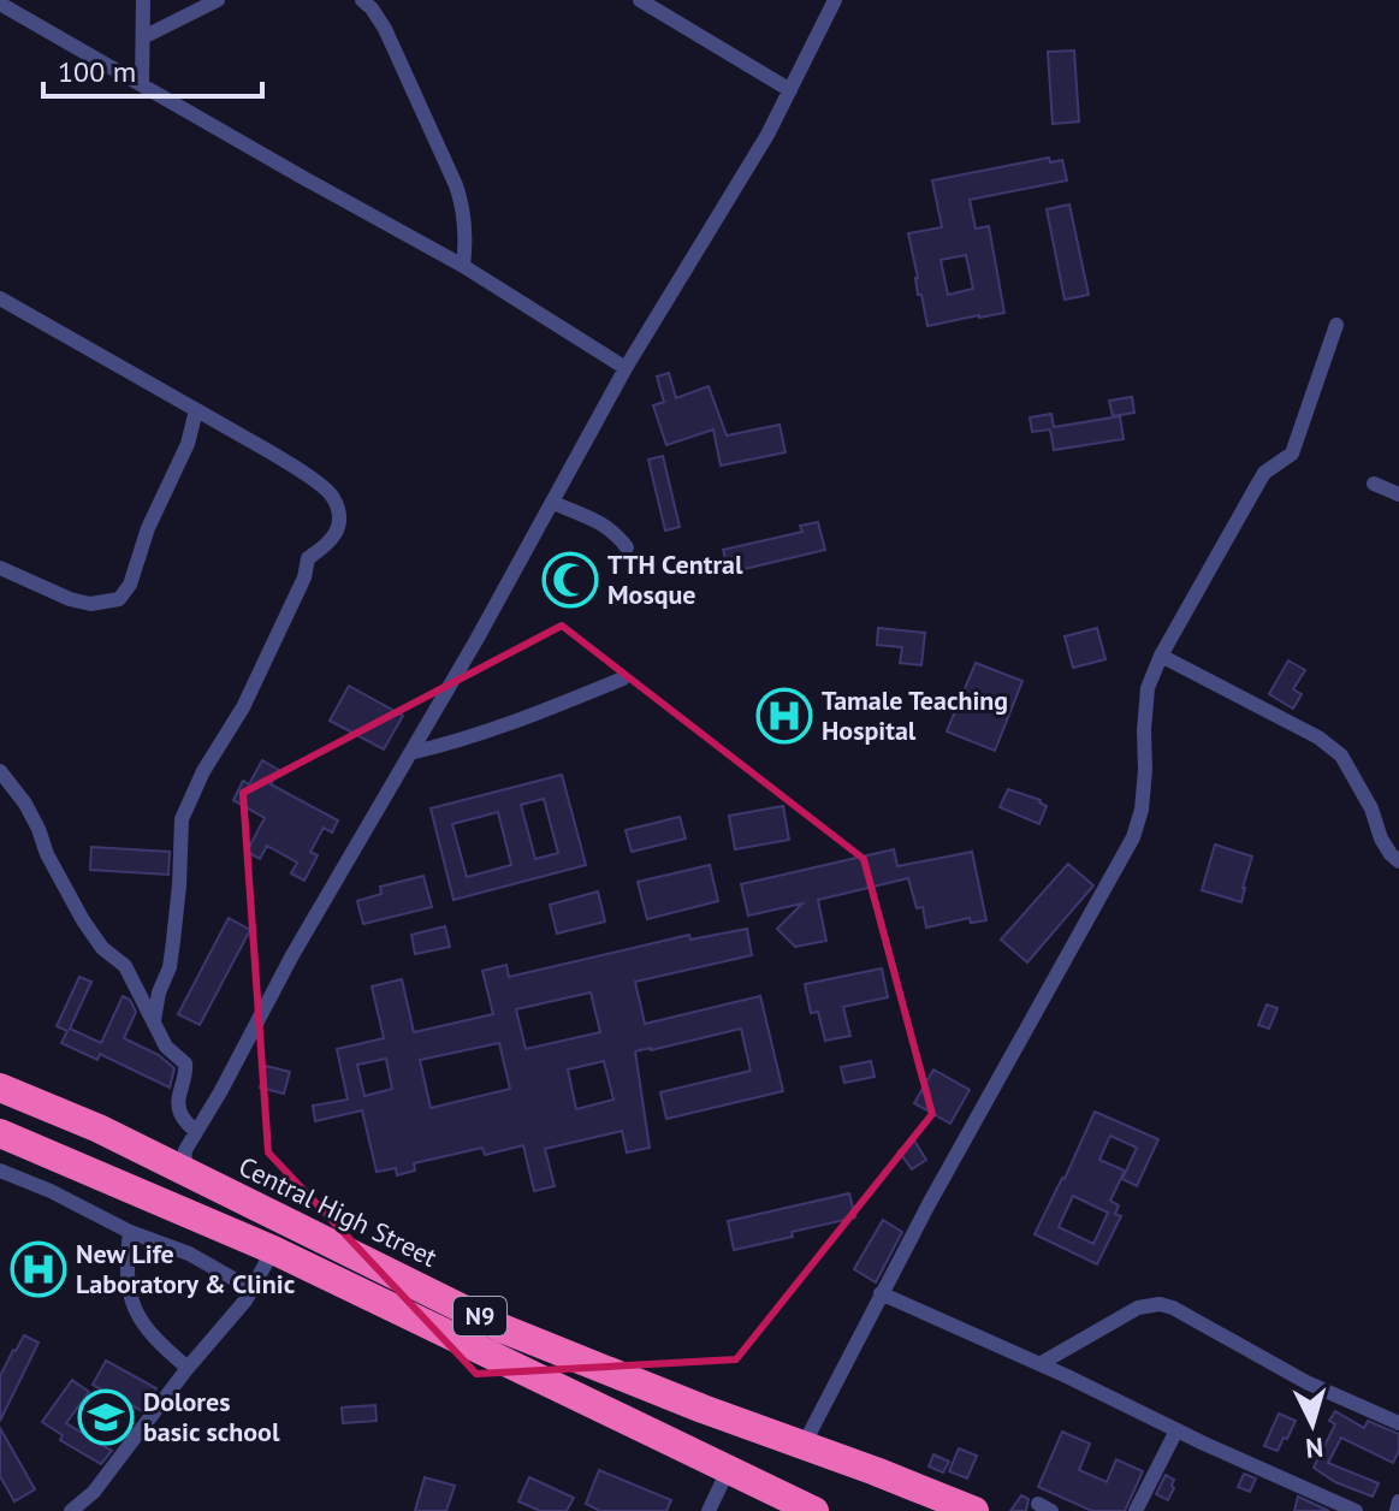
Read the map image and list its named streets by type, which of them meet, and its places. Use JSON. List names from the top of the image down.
{
  "streets": {
    "highway": ["Central High Street", "N9"]
  },
  "places": {
    "mosque": ["TTH Central Mosque"],
    "hospital": ["Tamale Teaching Hospital", "New Life Laboratory & Clinic"],
    "school or university": ["Dolores basic school"]
  },
  "scale_bar": "100 m",
  "north": "bottom"
}
